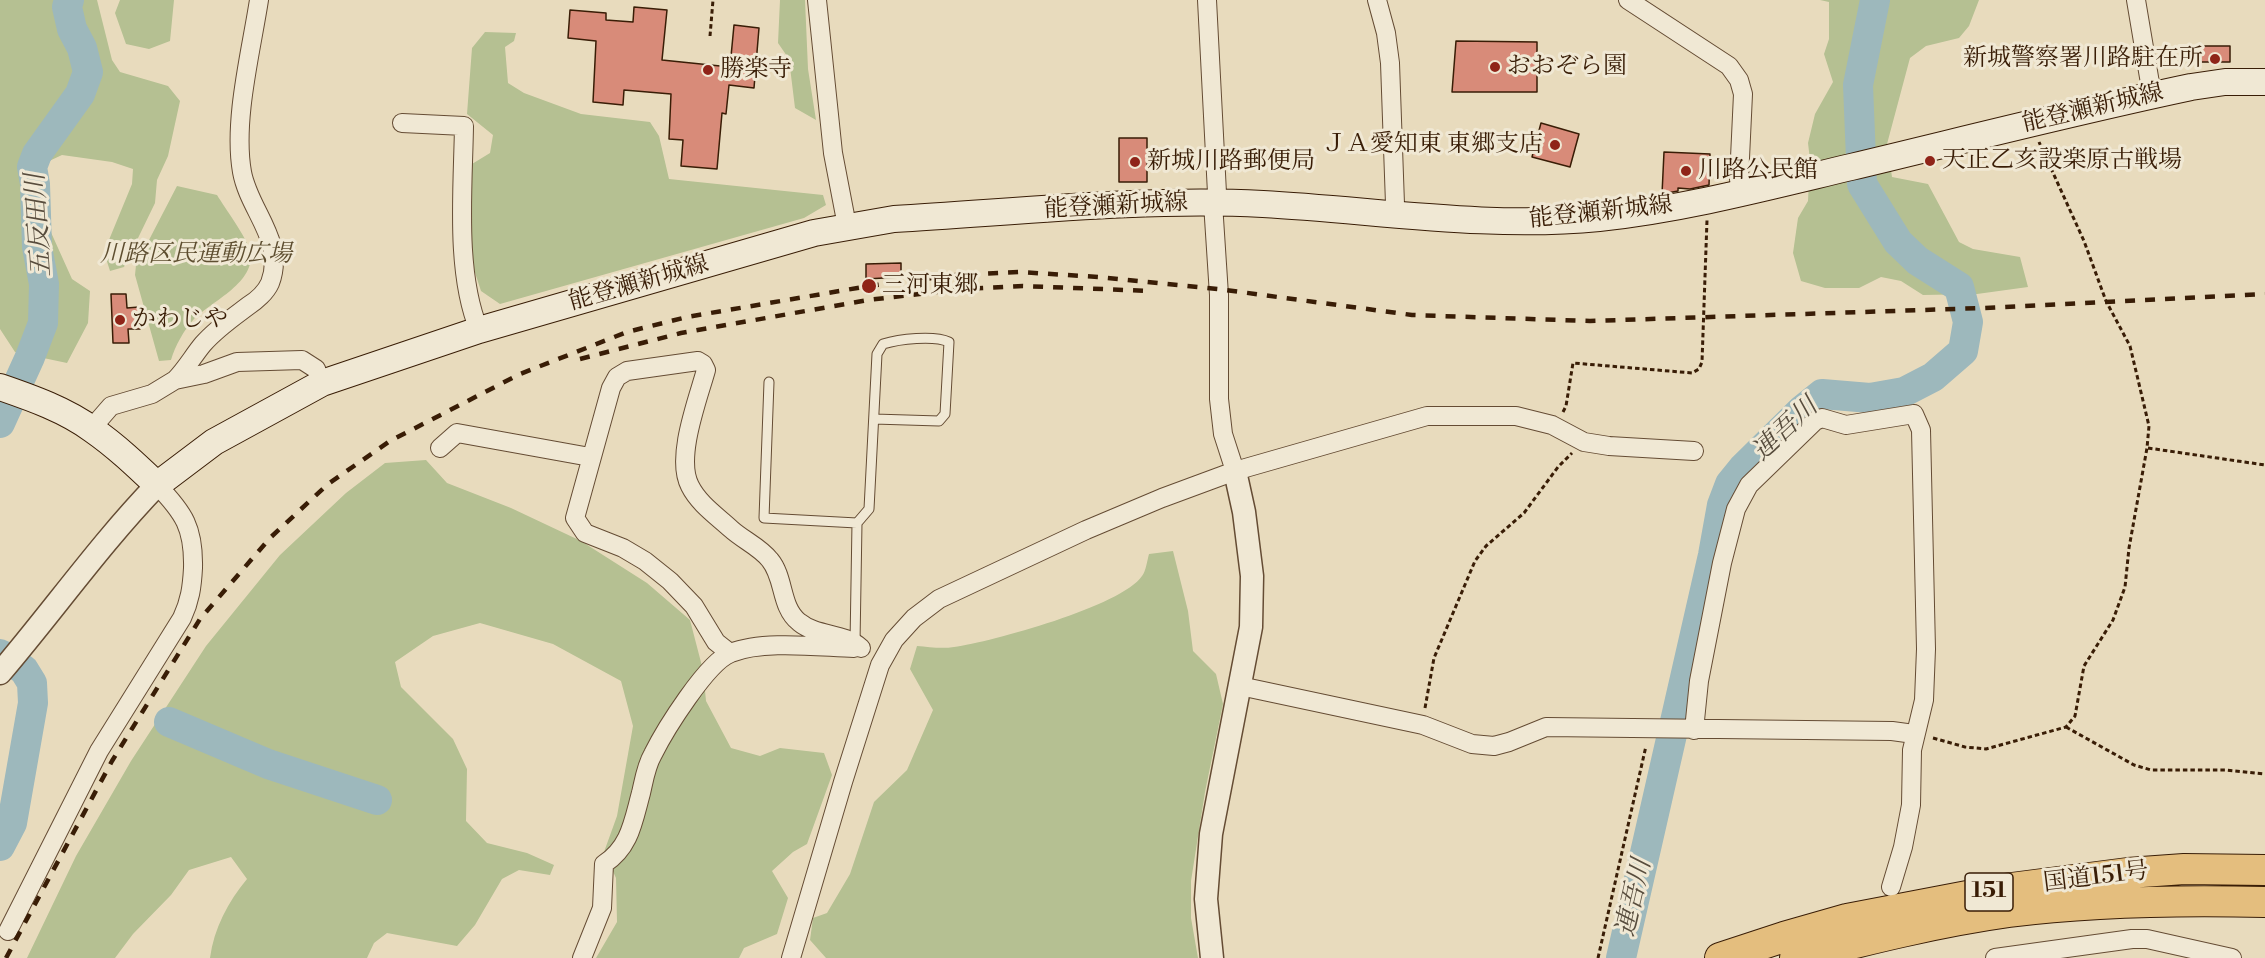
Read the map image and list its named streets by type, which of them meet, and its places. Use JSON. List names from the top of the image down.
{
  "streets": {
    "highway": ["国道151号", "151"],
    "main road": ["能登瀬新城線"]
  },
  "water": ["五反田川", "連吾川"],
  "parks": ["川路区民運動広場"],
  "places": [
    "新城警察署川路駐在所",
    "おおぞら園",
    "勝楽寺",
    "ＪＡ愛知東 東郷支店",
    "天正乙亥設楽原古戦場",
    "新城川路郵便局",
    "川路公民館",
    "三河東郷",
    "かわじや"
  ]
}
